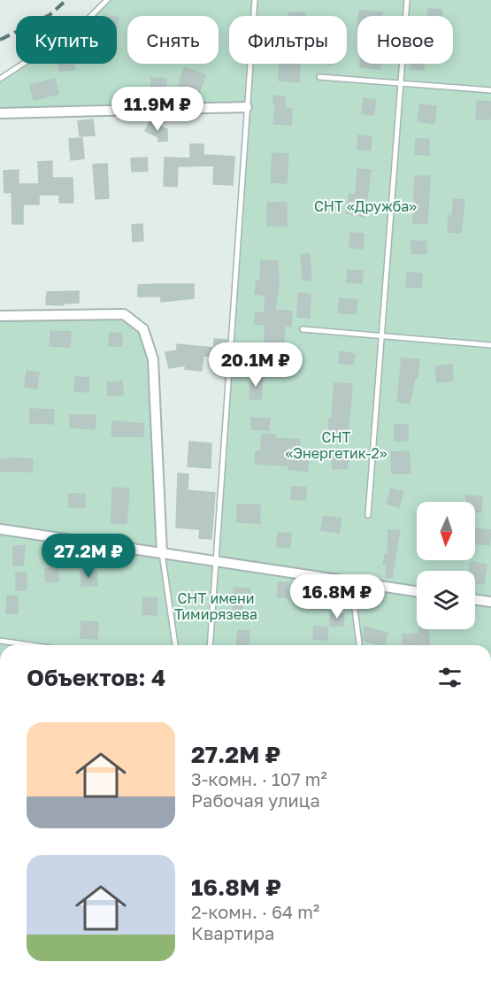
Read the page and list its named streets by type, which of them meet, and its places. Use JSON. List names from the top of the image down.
{
  "parks": ["СНТ «Дружба»", "СНТ «Энергетик-2»", "СНТ имени Тимирязева"],
  "north": "bottom",
  "page": {
    "chip": [
      "Купить",
      "Снять",
      "Фильтры",
      "Новое"
    ],
    "price": [
      "11.9M ₽",
      "20.1M ₽",
      "27.2M ₽",
      "16.8M ₽"
    ],
    "heading": "Объектов: 4",
    "list": [
      {
        "name": "27.2M ₽",
        "note": "3-комн. · 107 m² · Рабочая улица"
      },
      {
        "name": "16.8M ₽",
        "note": "2-комн. · 64 m² · Квартира"
      }
    ]
  }
}
